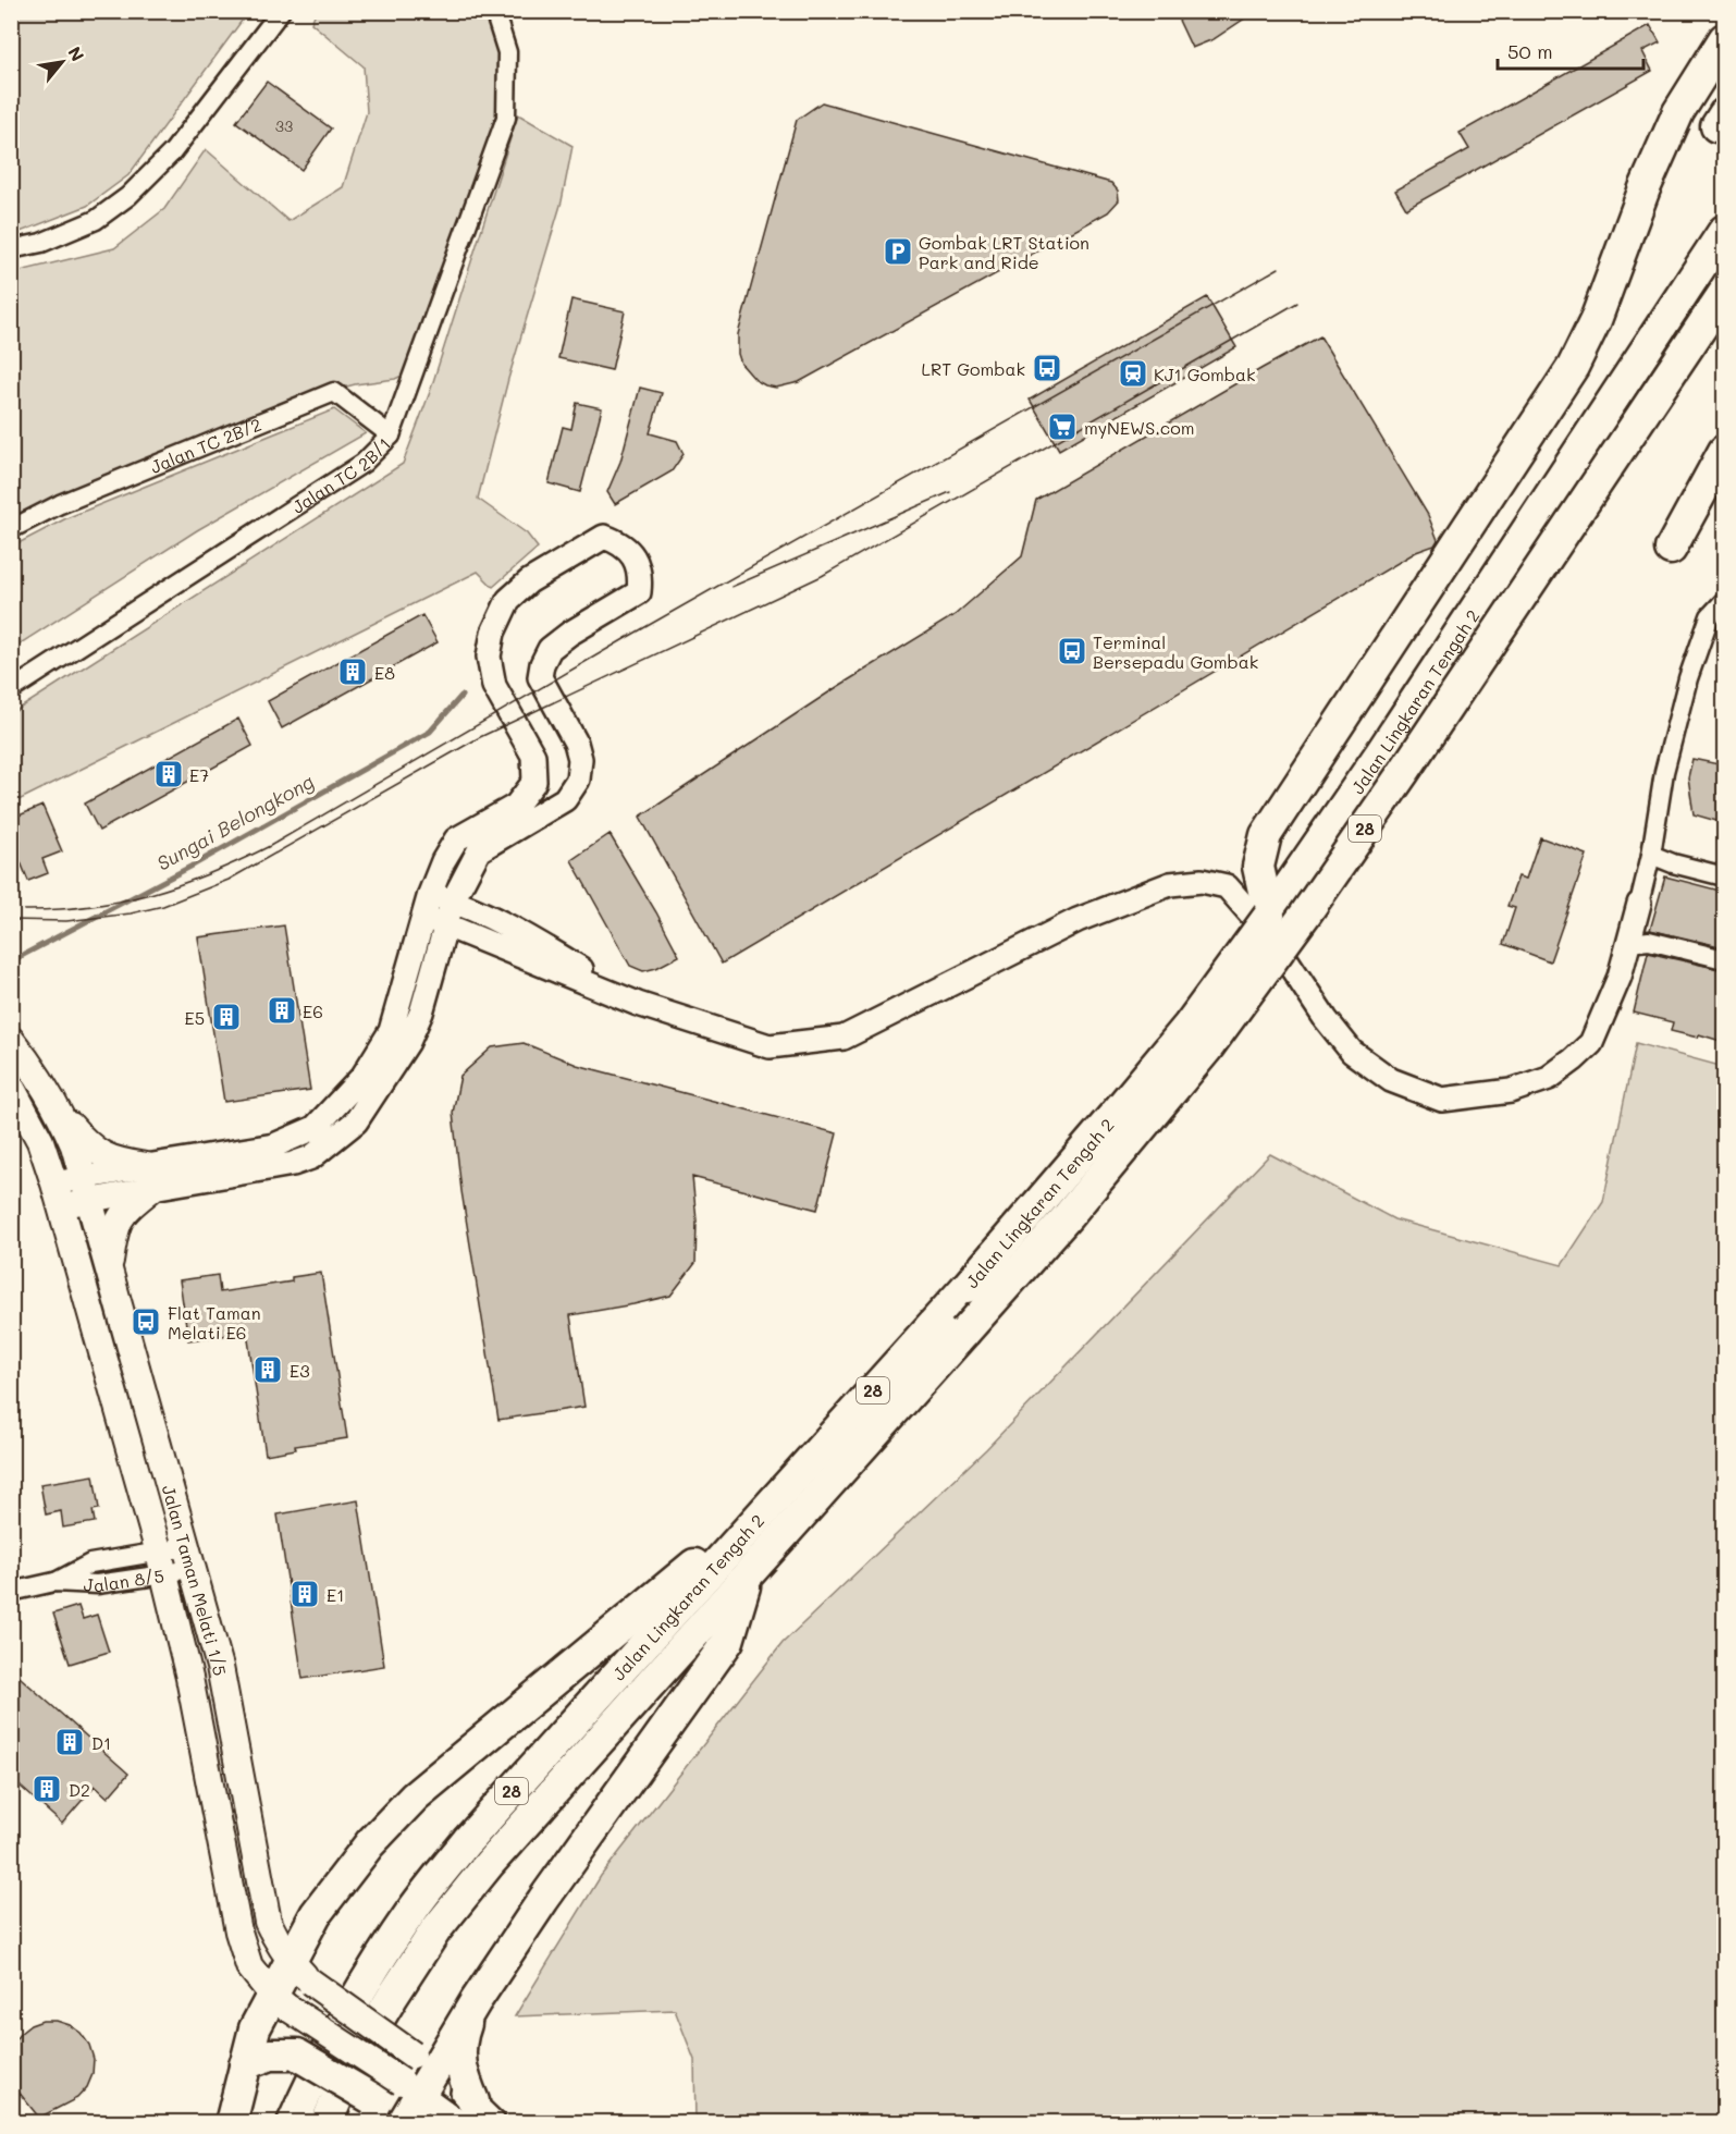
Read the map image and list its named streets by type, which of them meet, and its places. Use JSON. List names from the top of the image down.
{
  "streets": {
    "highway": ["Jalan Lingkaran Tengah 2", "28"],
    "main road": ["Jalan Taman Melati 1/5"],
    "street": ["Jalan TC 2B/2", "Jalan TC 2B/1", "Jalan 8/5"]
  },
  "crossings": [
    ["Jalan TC 2B/2", "Jalan TC 2B/1"],
    ["Jalan 8/5", "Jalan Taman Melati 1/5"]
  ],
  "water": ["Sungai Belongkong"],
  "places": {
    "parking": ["Gombak LRT Station Park and Ride"],
    "bus stop": ["LRT Gombak", "Terminal Bersepadu Gombak", "Flat Taman Melati E6"],
    "station": ["KJ1 Gombak"],
    "supermarket": ["myNEWS.com"],
    "building": [
      "E8",
      "E7",
      "E6",
      "E5",
      "E3",
      "E1",
      "D1",
      "D2"
    ]
  },
  "house_numbers": ["33"],
  "scale_bar": "50 m",
  "north": "top right"
}
